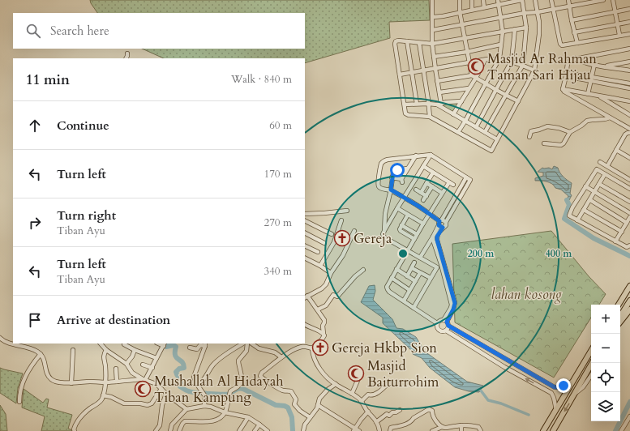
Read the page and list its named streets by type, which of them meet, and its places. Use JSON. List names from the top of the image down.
{
  "parks": ["lahan kosong"],
  "places": {
    "mosque": ["Masjid Ar Rahman Taman Sari Hijau", "Masjid Baiturrohim", "Mushallah Al Hidayah Tiban Kampung"],
    "church": ["Gereja", "Gereja Hkbp Sion"]
  },
  "page": {
    "search": "Search here",
    "heading": ["11 min", "Walk · 840 m"],
    "list": [
      ["Continue", "60 m"],
      ["Turn left", "170 m"],
      ["Turn right", "Tiban Ayu", "270 m"],
      ["Turn left", "Tiban Ayu", "340 m"],
      "Arrive at destination"
    ],
    "map_buttons": ["+", "−"]
  },
  "rings": ["200 m", "400 m"]
}
